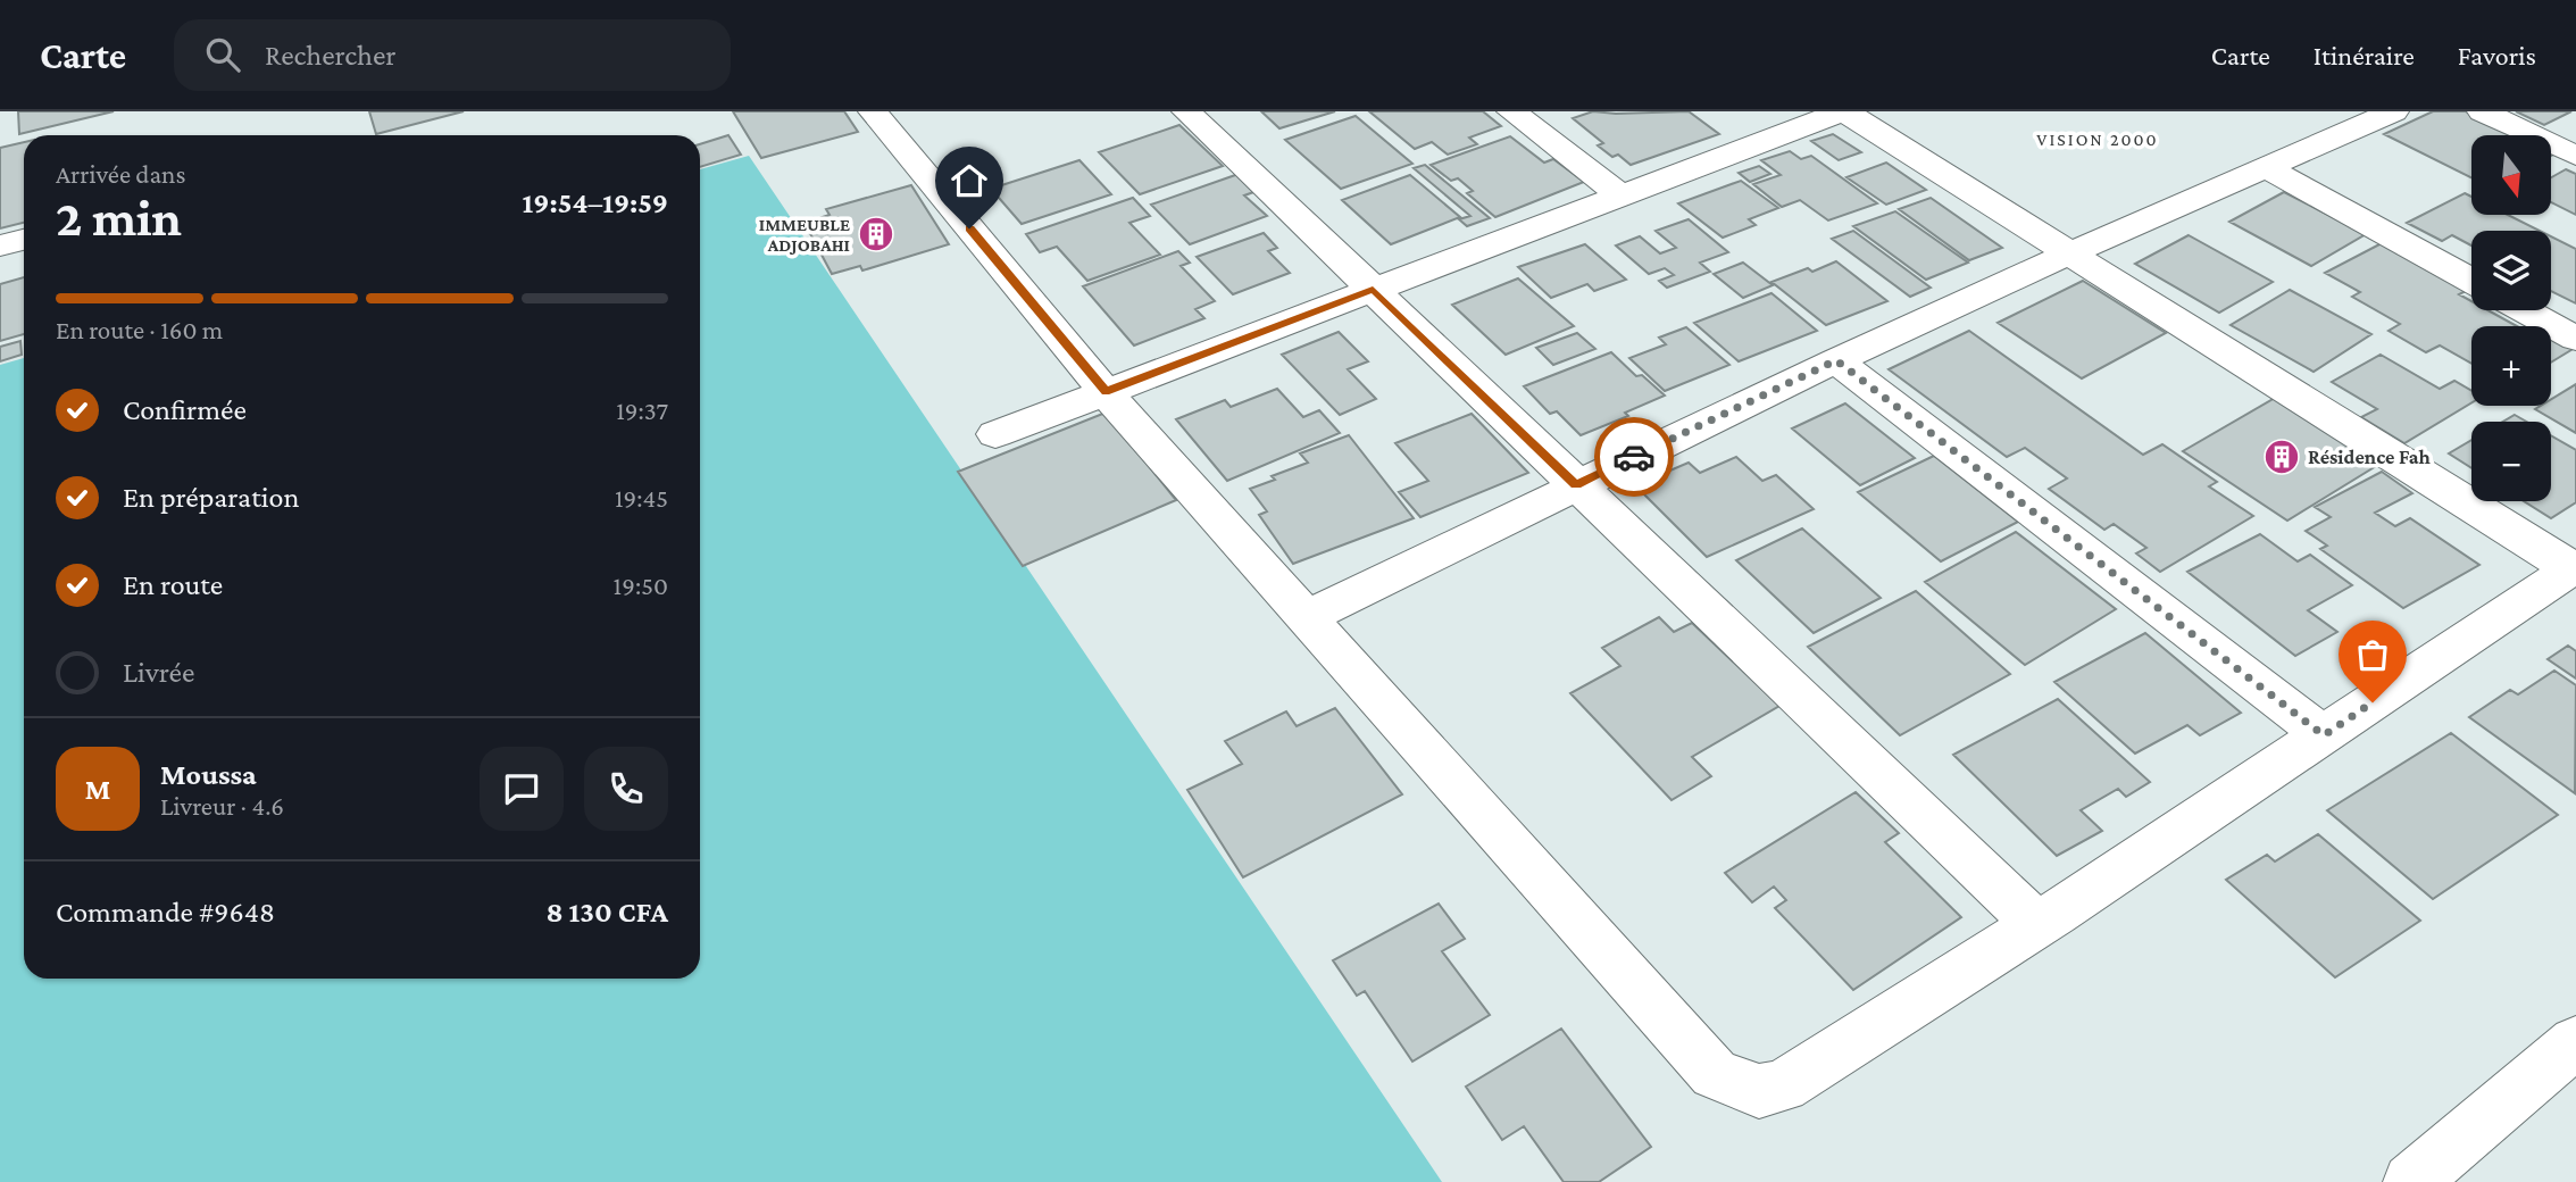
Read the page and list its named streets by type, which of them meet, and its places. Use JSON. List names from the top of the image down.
{
  "districts": ["VISION 2000"],
  "places": {
    "building": ["IMMEUBLE ADJOBAHI", "Résidence Fah"]
  },
  "north": "bottom",
  "page": {
    "header": "Carte",
    "search": "Rechercher",
    "nav": ["Carte", "Itinéraire", "Favoris"],
    "map_buttons": ["+", "−"],
    "heading": ["2 min", "Arrivée dans", "19:54–19:59"],
    "panel": [
      "Moussa",
      "Livreur · 4.6",
      "Commande #9648",
      "8 130 CFA"
    ],
    "bar": "En route · 160 m",
    "list": [
      ["Confirmée", "19:37"],
      ["En préparation", "19:45"],
      ["En route", "19:50"],
      "Livrée"
    ],
    "round": "M"
  }
}
